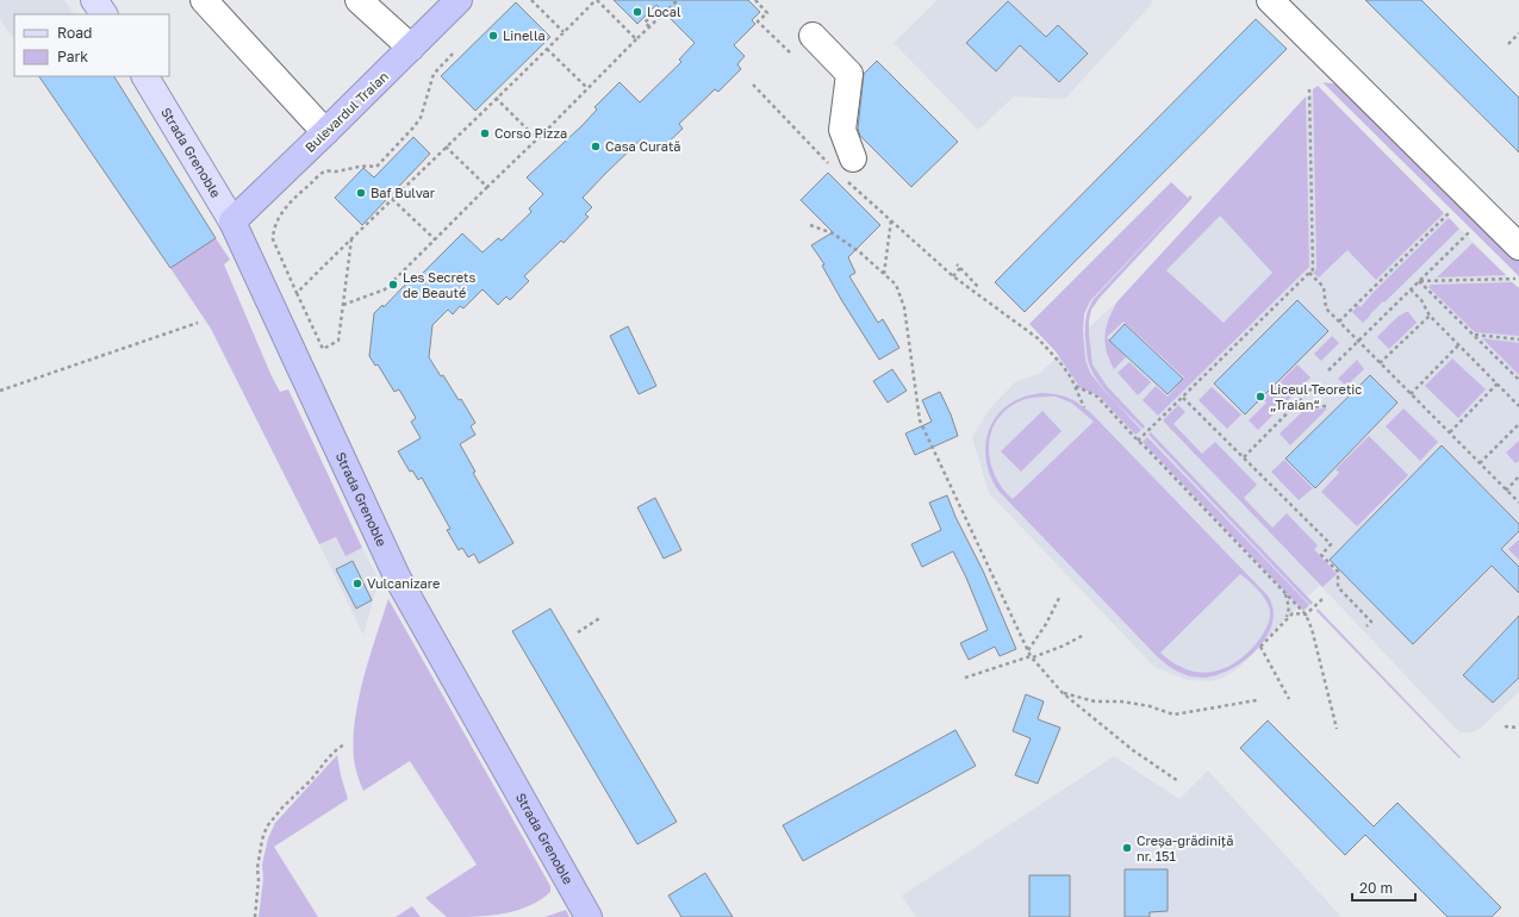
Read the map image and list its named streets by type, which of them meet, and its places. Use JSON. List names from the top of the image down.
{
  "streets": {
    "highway": ["Bulevardul Traian", "Strada Grenoble"]
  },
  "crossings": [
    ["Bulevardul Traian", "Strada Grenoble"]
  ],
  "places": [
    "Local",
    "Linella",
    "Corso Pizza",
    "Casa Curată",
    "Baf Bulvar",
    "Les Secrets de Beauté",
    "Liceul Teoretic „Traian“",
    "Vulcanizare",
    "Creșa-grădiniță nr. 151"
  ],
  "legend": ["Road", "Park"],
  "scale_bar": "20 m"
}
